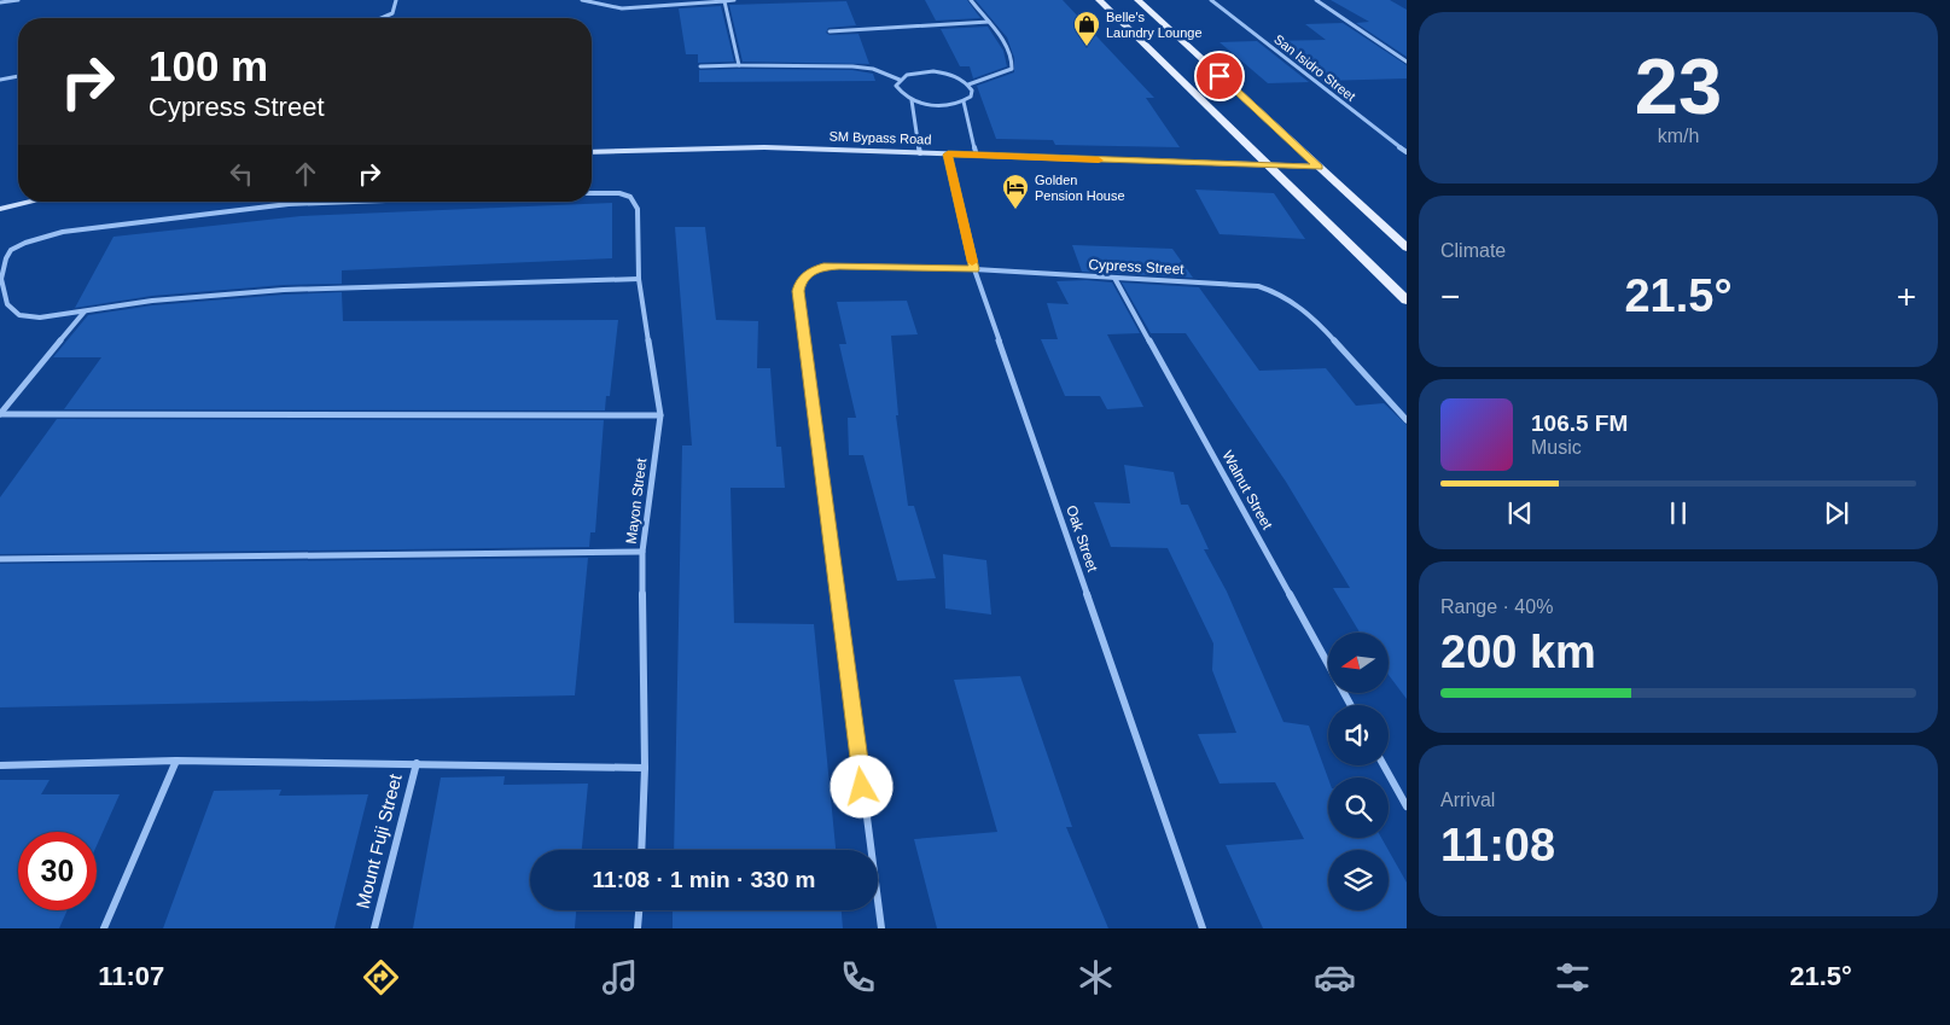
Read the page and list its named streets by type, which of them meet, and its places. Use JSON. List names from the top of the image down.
{
  "streets": {
    "street": [
      "San Isidro Street",
      "SM Bypass Road",
      "Cypress Street",
      "Walnut Street",
      "Mayon Street",
      "Oak Street",
      "Mount Fuji Street"
    ]
  },
  "crossings": [
    ["SM Bypass Road", "Oak Street"],
    ["Cypress Street", "Walnut Street"],
    ["Cypress Street", "Oak Street"]
  ],
  "places": {
    "shop": ["Belle's Laundry Lounge"],
    "hotel": ["Golden Pension House"]
  },
  "north": "left",
  "page": {
    "tile": [
      ["23", "km/h"],
      "Climate",
      ["Range · 40%", "200 km"],
      ["Arrival", "11:08"]
    ],
    "turn": ["100 m", "Cypress Street"],
    "heat": ["−", "21.5°", "+"],
    "song": ["106.5 FM", "Music"],
    "limit": "30",
    "trip": "11:08 · 1 min · 330 m",
    "tabs": ["11:07", "21.5°"]
  }
}
